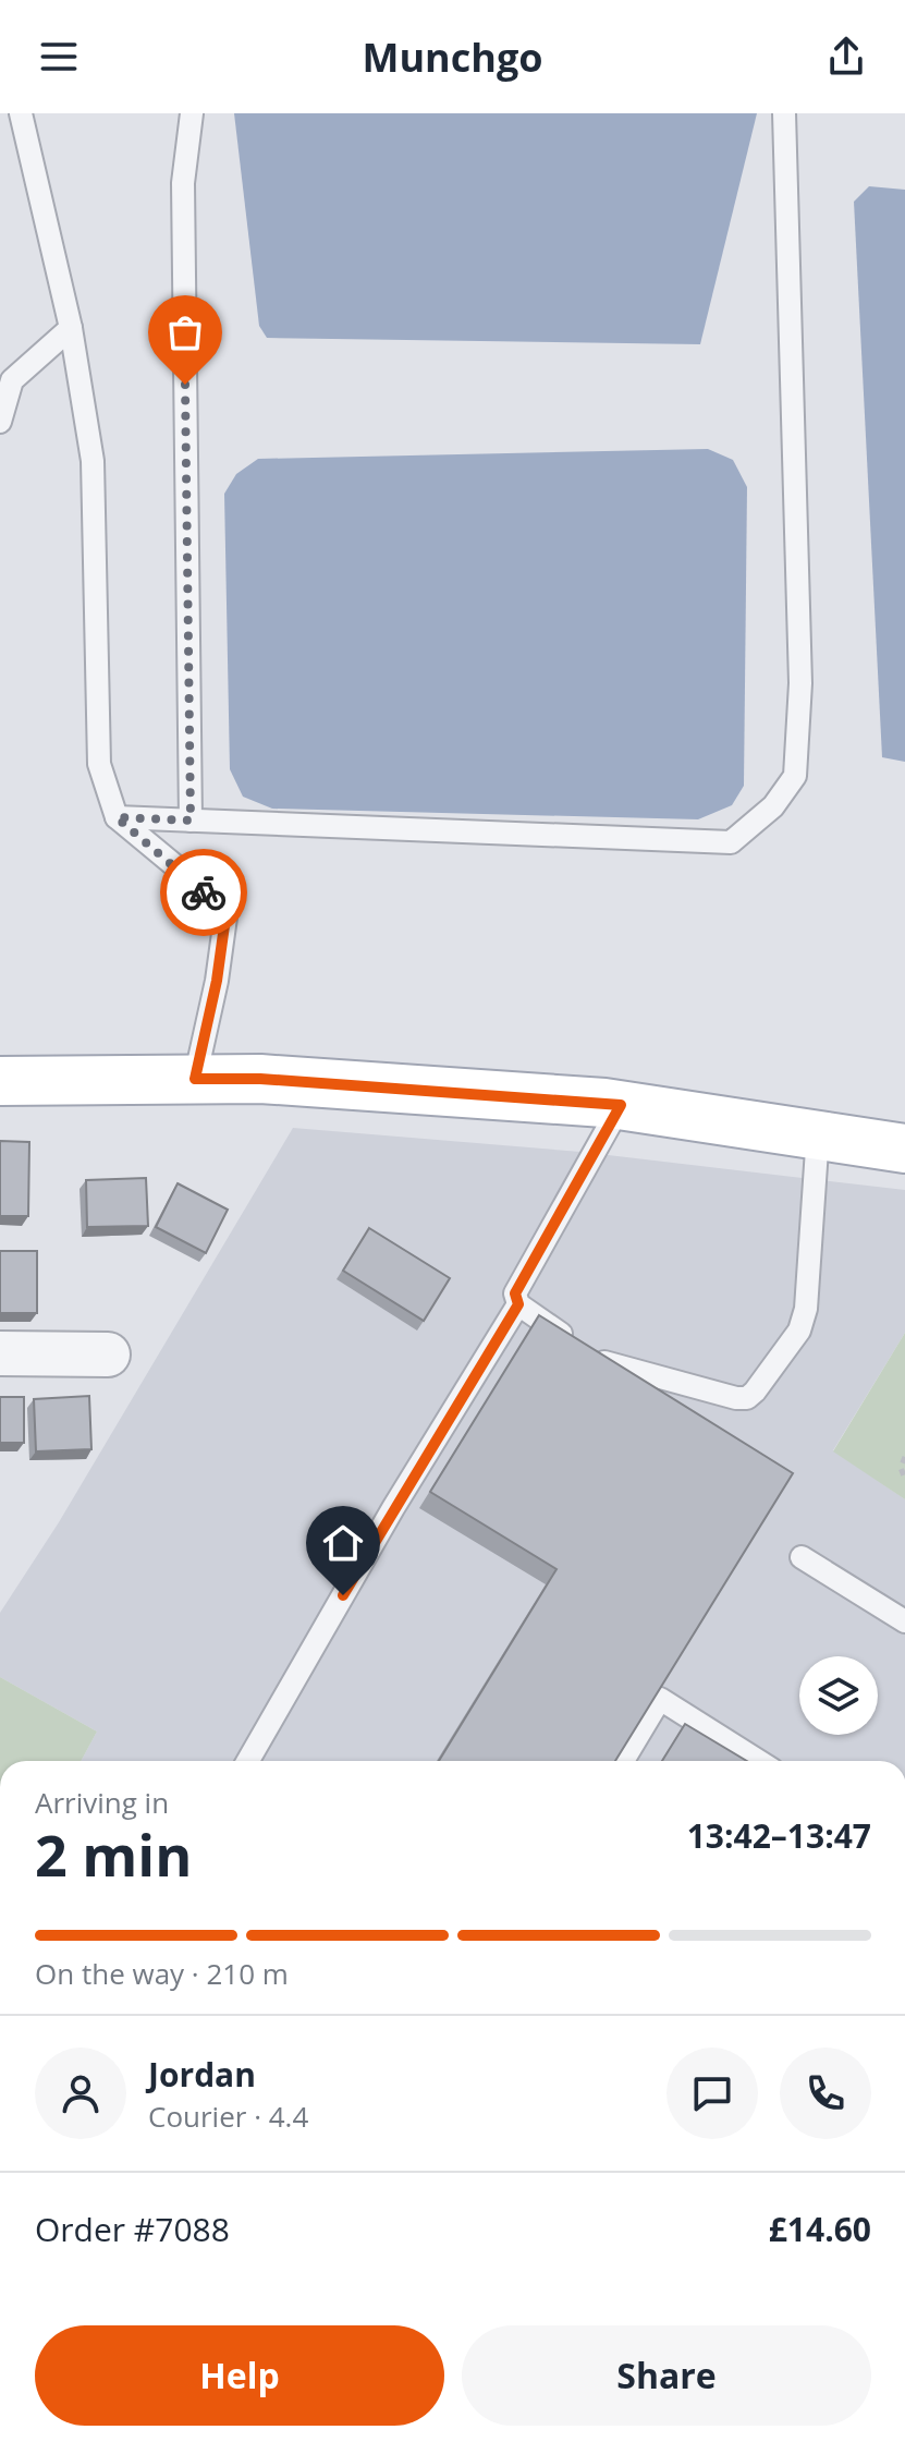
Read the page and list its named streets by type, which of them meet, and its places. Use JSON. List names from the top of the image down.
{
  "page": {
    "header": "Munchgo",
    "heading": ["2 min", "Arriving in", "13:42–13:47"],
    "panel": [
      "Jordan",
      "Courier · 4.4",
      "Order #7088",
      "£14.60"
    ],
    "bar": "On the way · 210 m",
    "buttons": ["Help", "Share"]
  }
}
